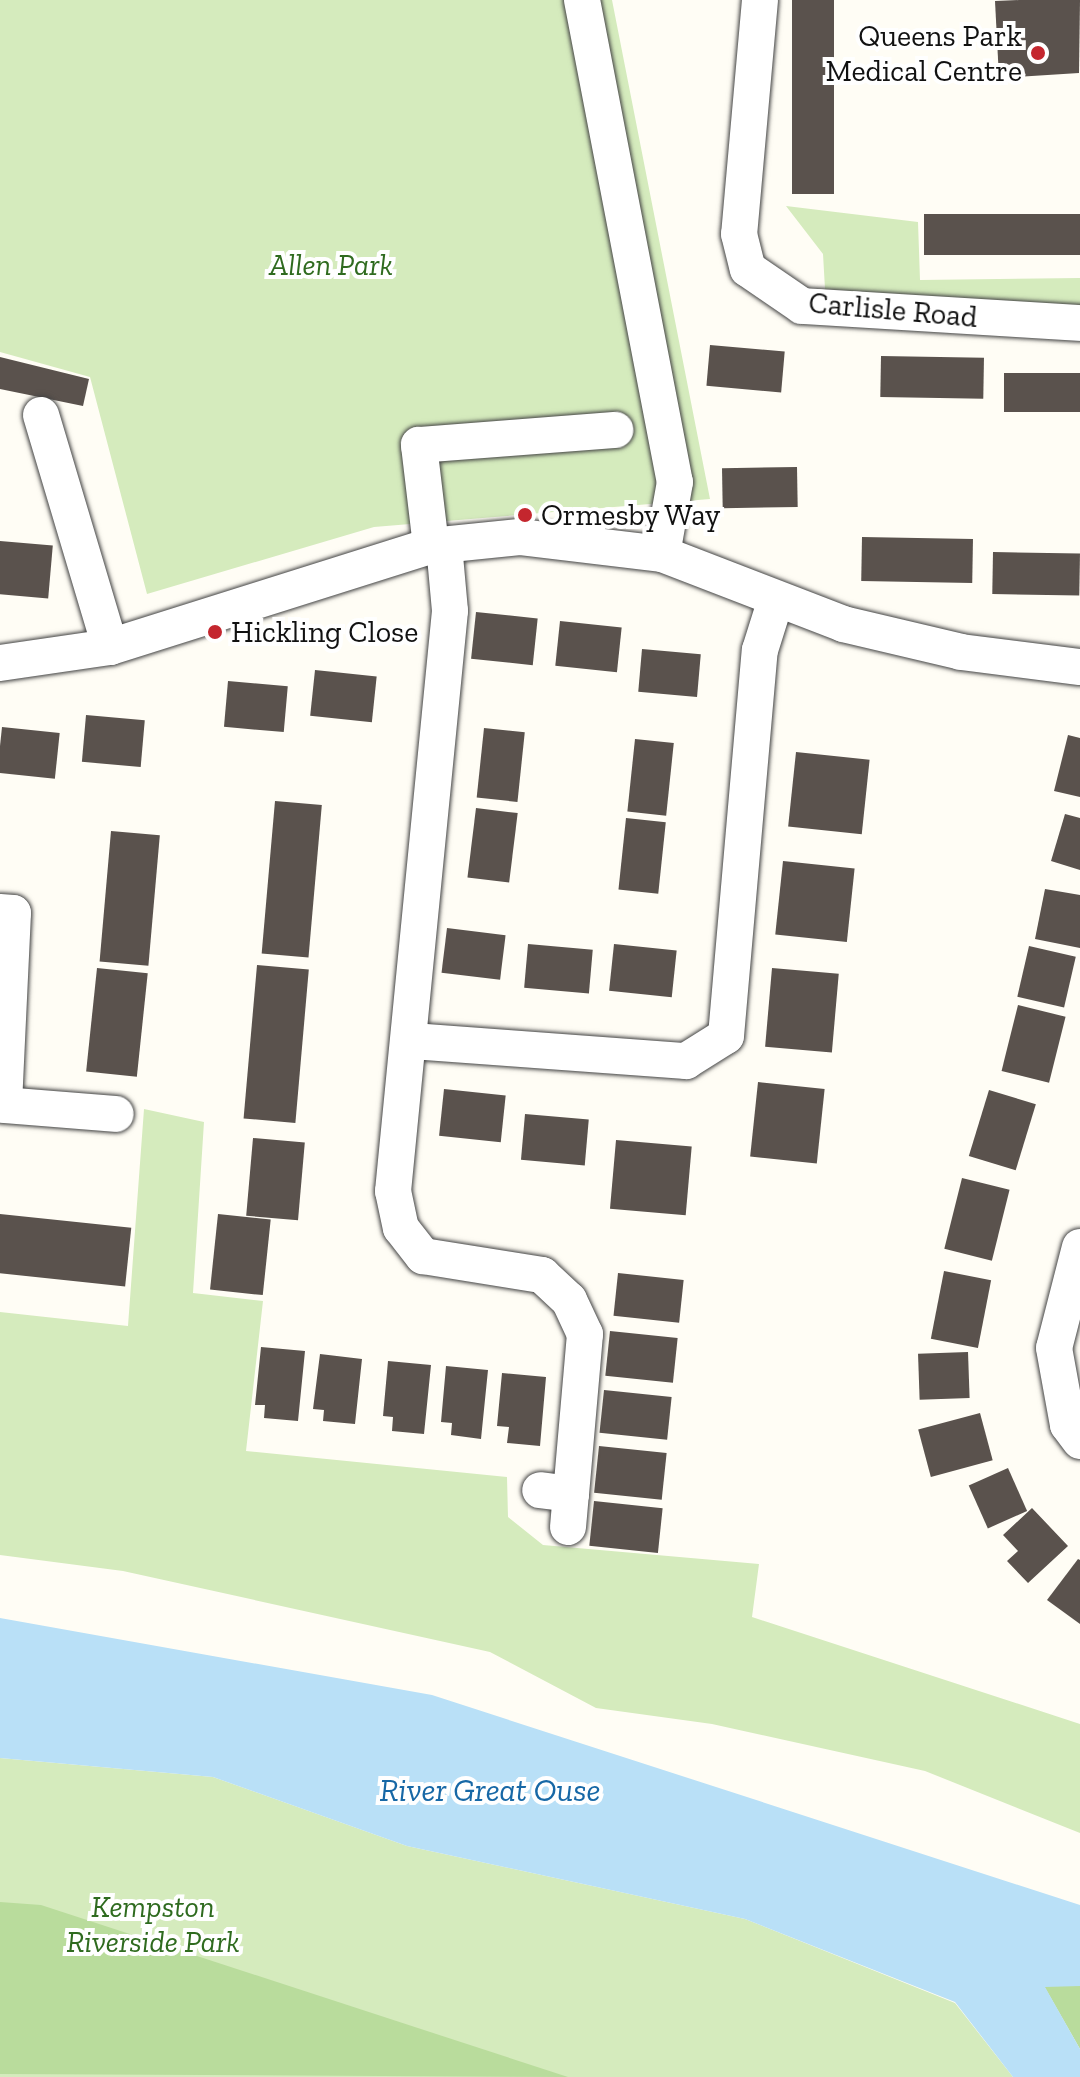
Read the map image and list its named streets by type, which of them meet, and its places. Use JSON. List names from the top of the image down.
{
  "streets": {
    "street": ["Carlisle Road"]
  },
  "water": ["River Great Ouse"],
  "parks": ["Allen Park", "Kempston Riverside Park"],
  "places": ["Queens Park Medical Centre", "Ormesby Way", "Hickling Close"]
}
